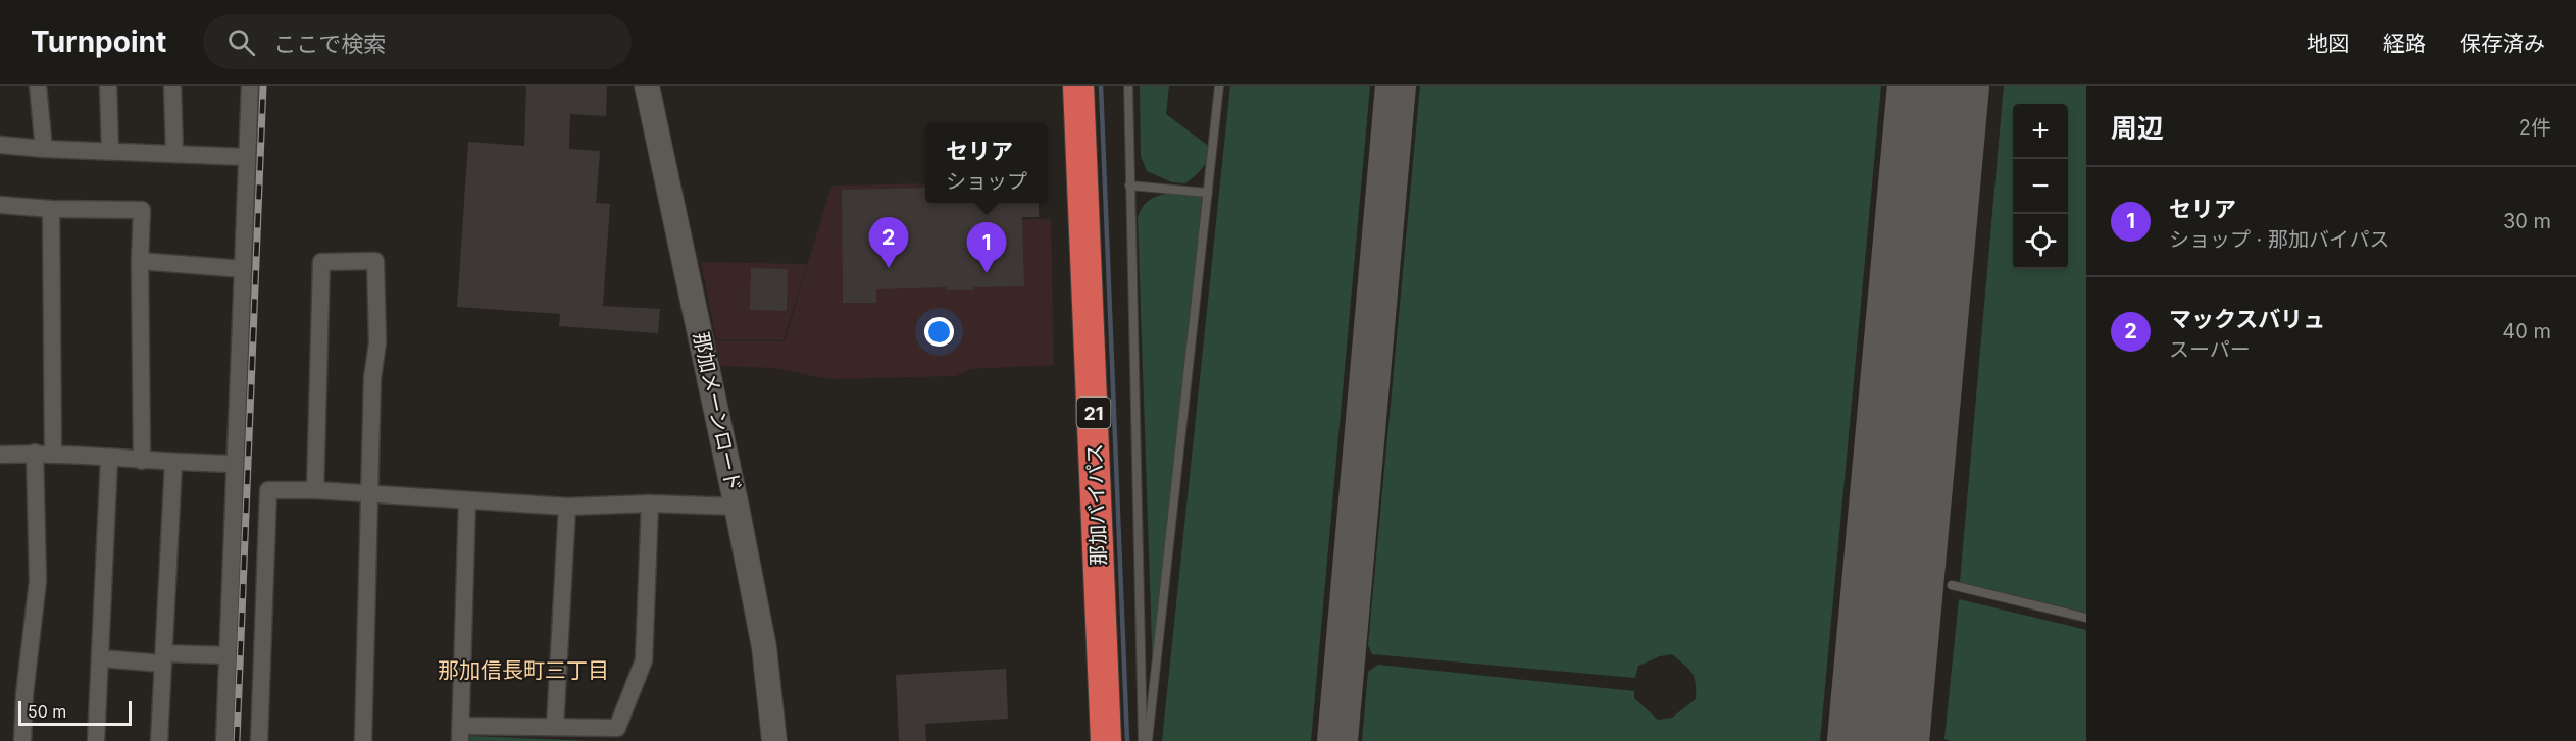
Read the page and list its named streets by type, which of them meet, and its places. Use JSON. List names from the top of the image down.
{
  "streets": {
    "highway": ["21", "那加バイパス"],
    "street": ["那加メーンロード"]
  },
  "districts": ["那加信長町三丁目"],
  "scale_bar": "50 m",
  "page": {
    "header": "Turnpoint",
    "search": "ここで検索",
    "nav": ["地図", "経路", "保存済み"],
    "heading": ["周辺", "2件"],
    "map_buttons": ["+", "−"],
    "popup": ["セリア", "ショップ"],
    "list": [
      {
        "mark": "1",
        "name": "セリア",
        "note": "ショップ · 那加バイパス",
        "value": "30 m"
      },
      {
        "mark": "2",
        "name": "マックスバリュ",
        "note": "スーパー",
        "value": "40 m"
      }
    ],
    "pins": ["2", "1"],
    "scale": "50 m"
  }
}
